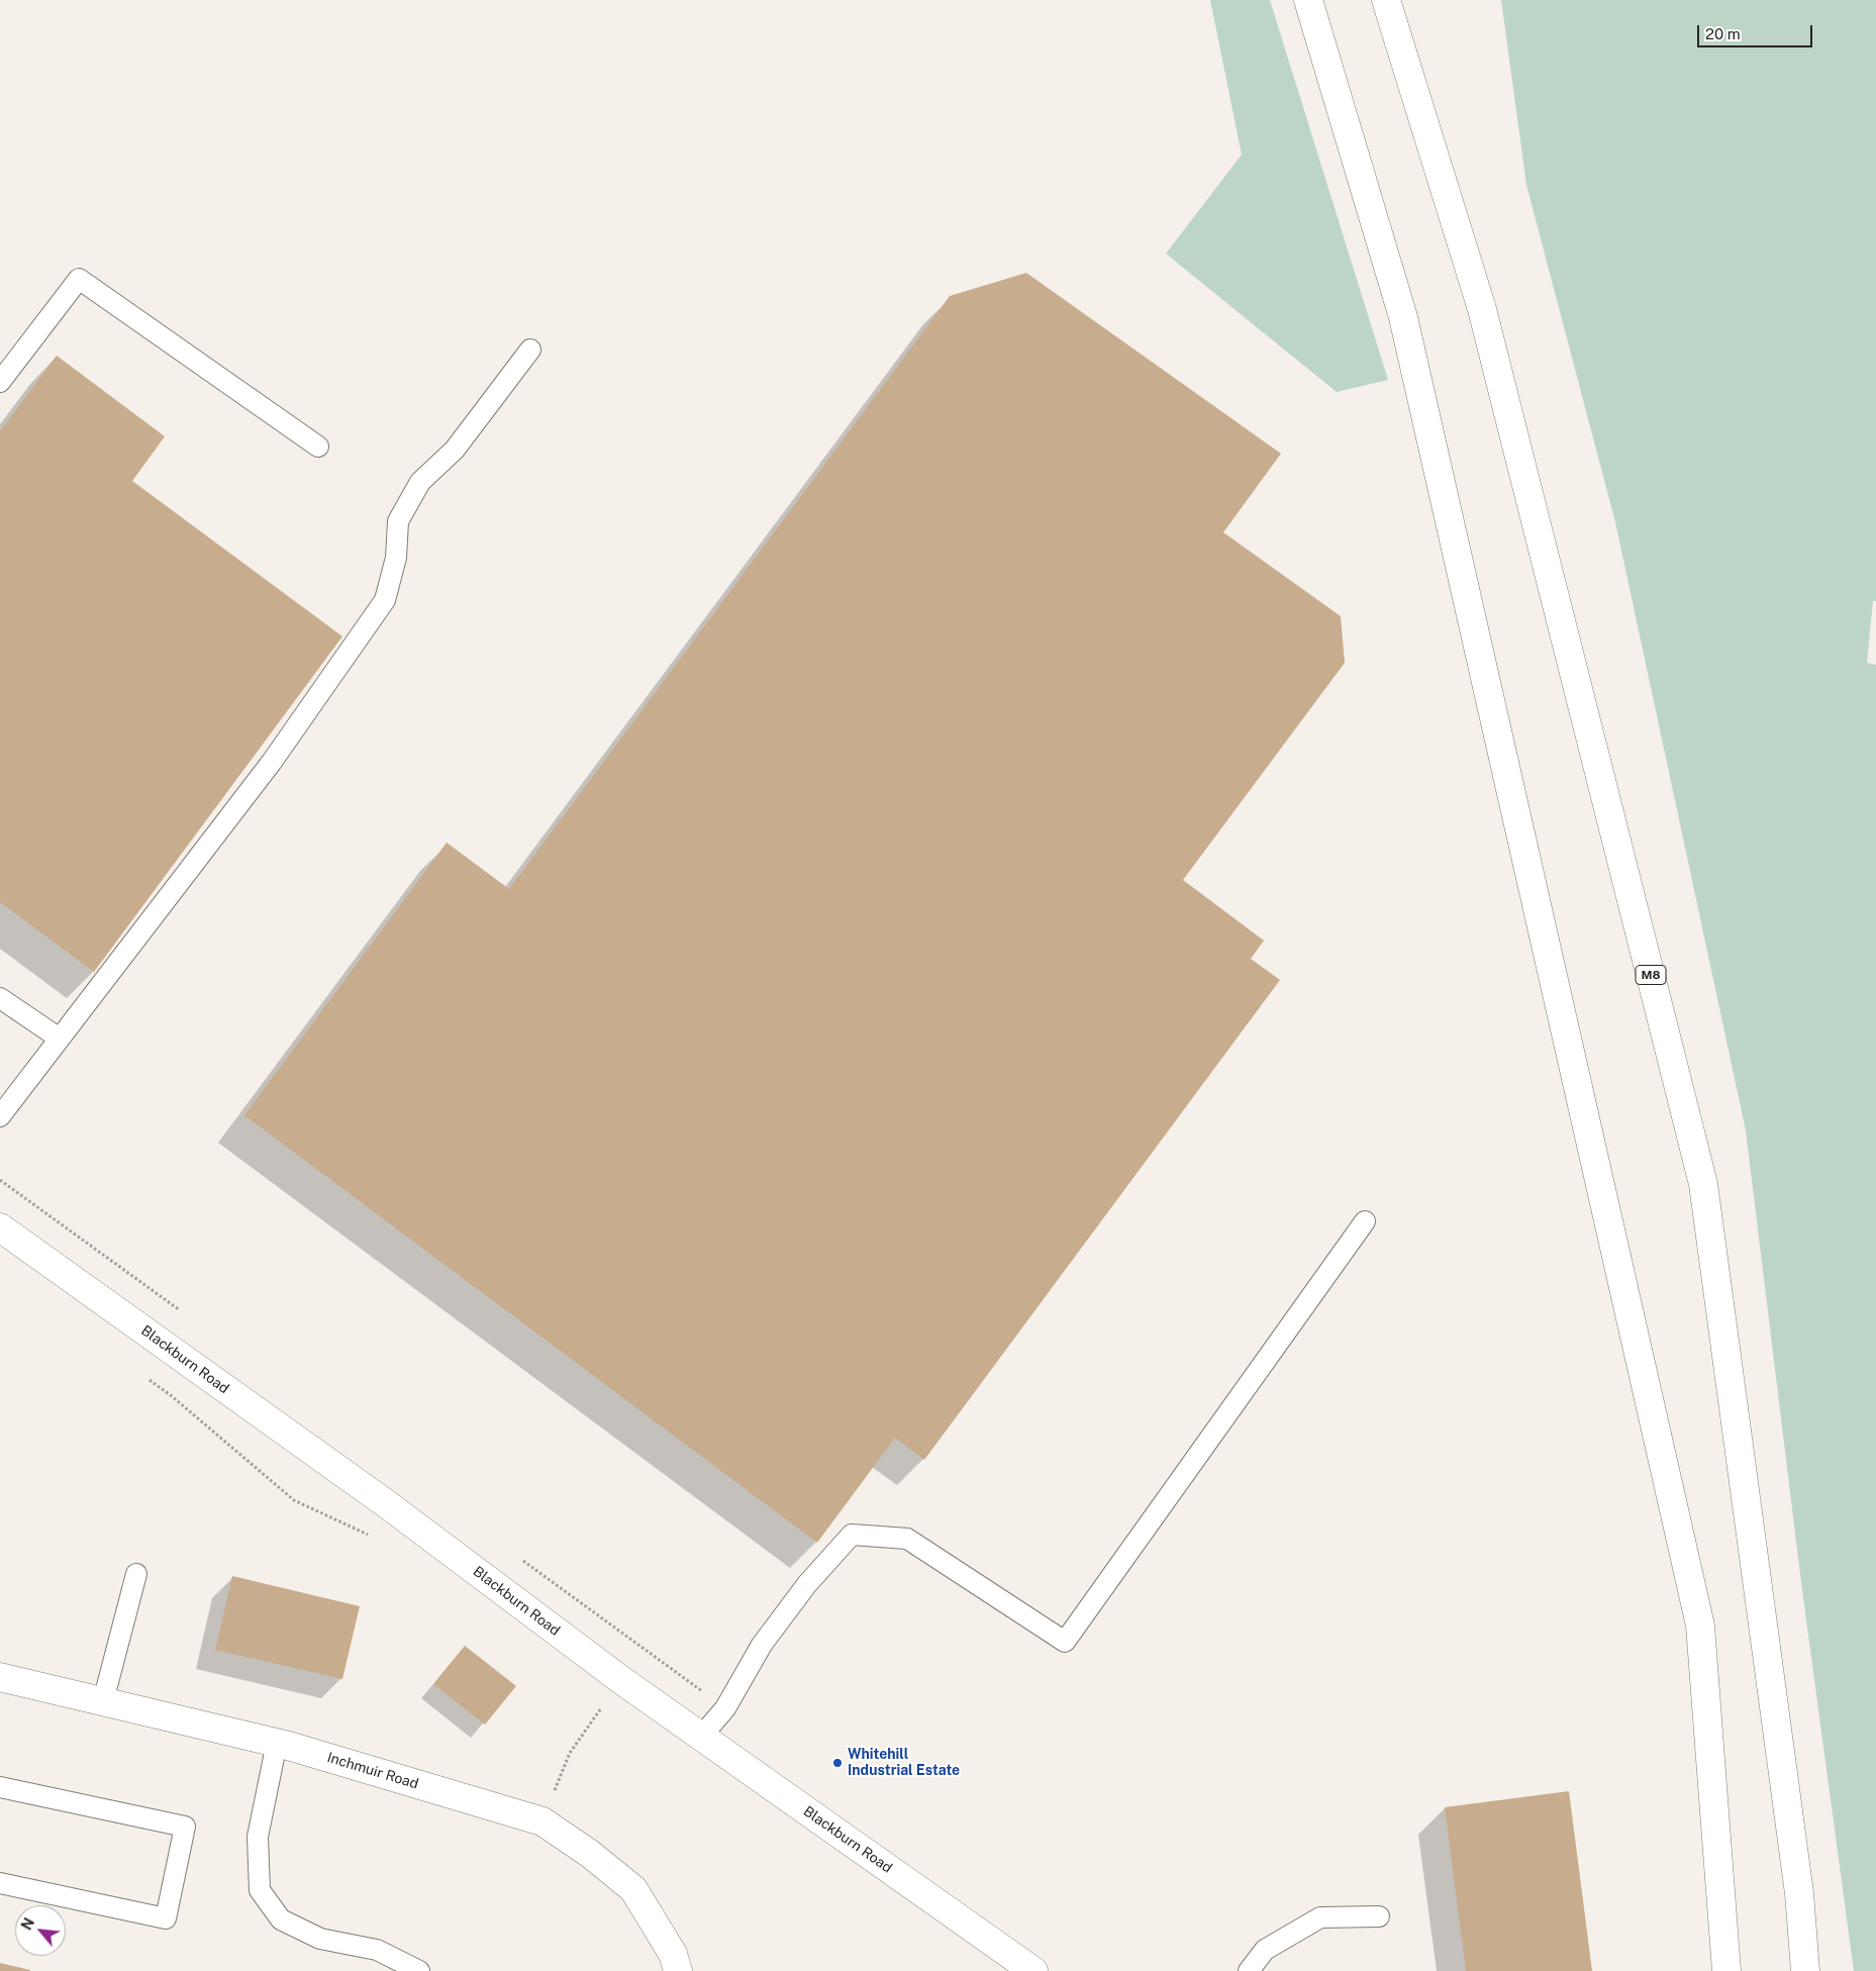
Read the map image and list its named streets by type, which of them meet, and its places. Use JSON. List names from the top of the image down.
{
  "streets": {
    "main road": ["M8", "Blackburn Road", "Inchmuir Road"]
  },
  "places": ["Whitehill Industrial Estate"],
  "scale_bar": "20 m",
  "north": "top left"
}
